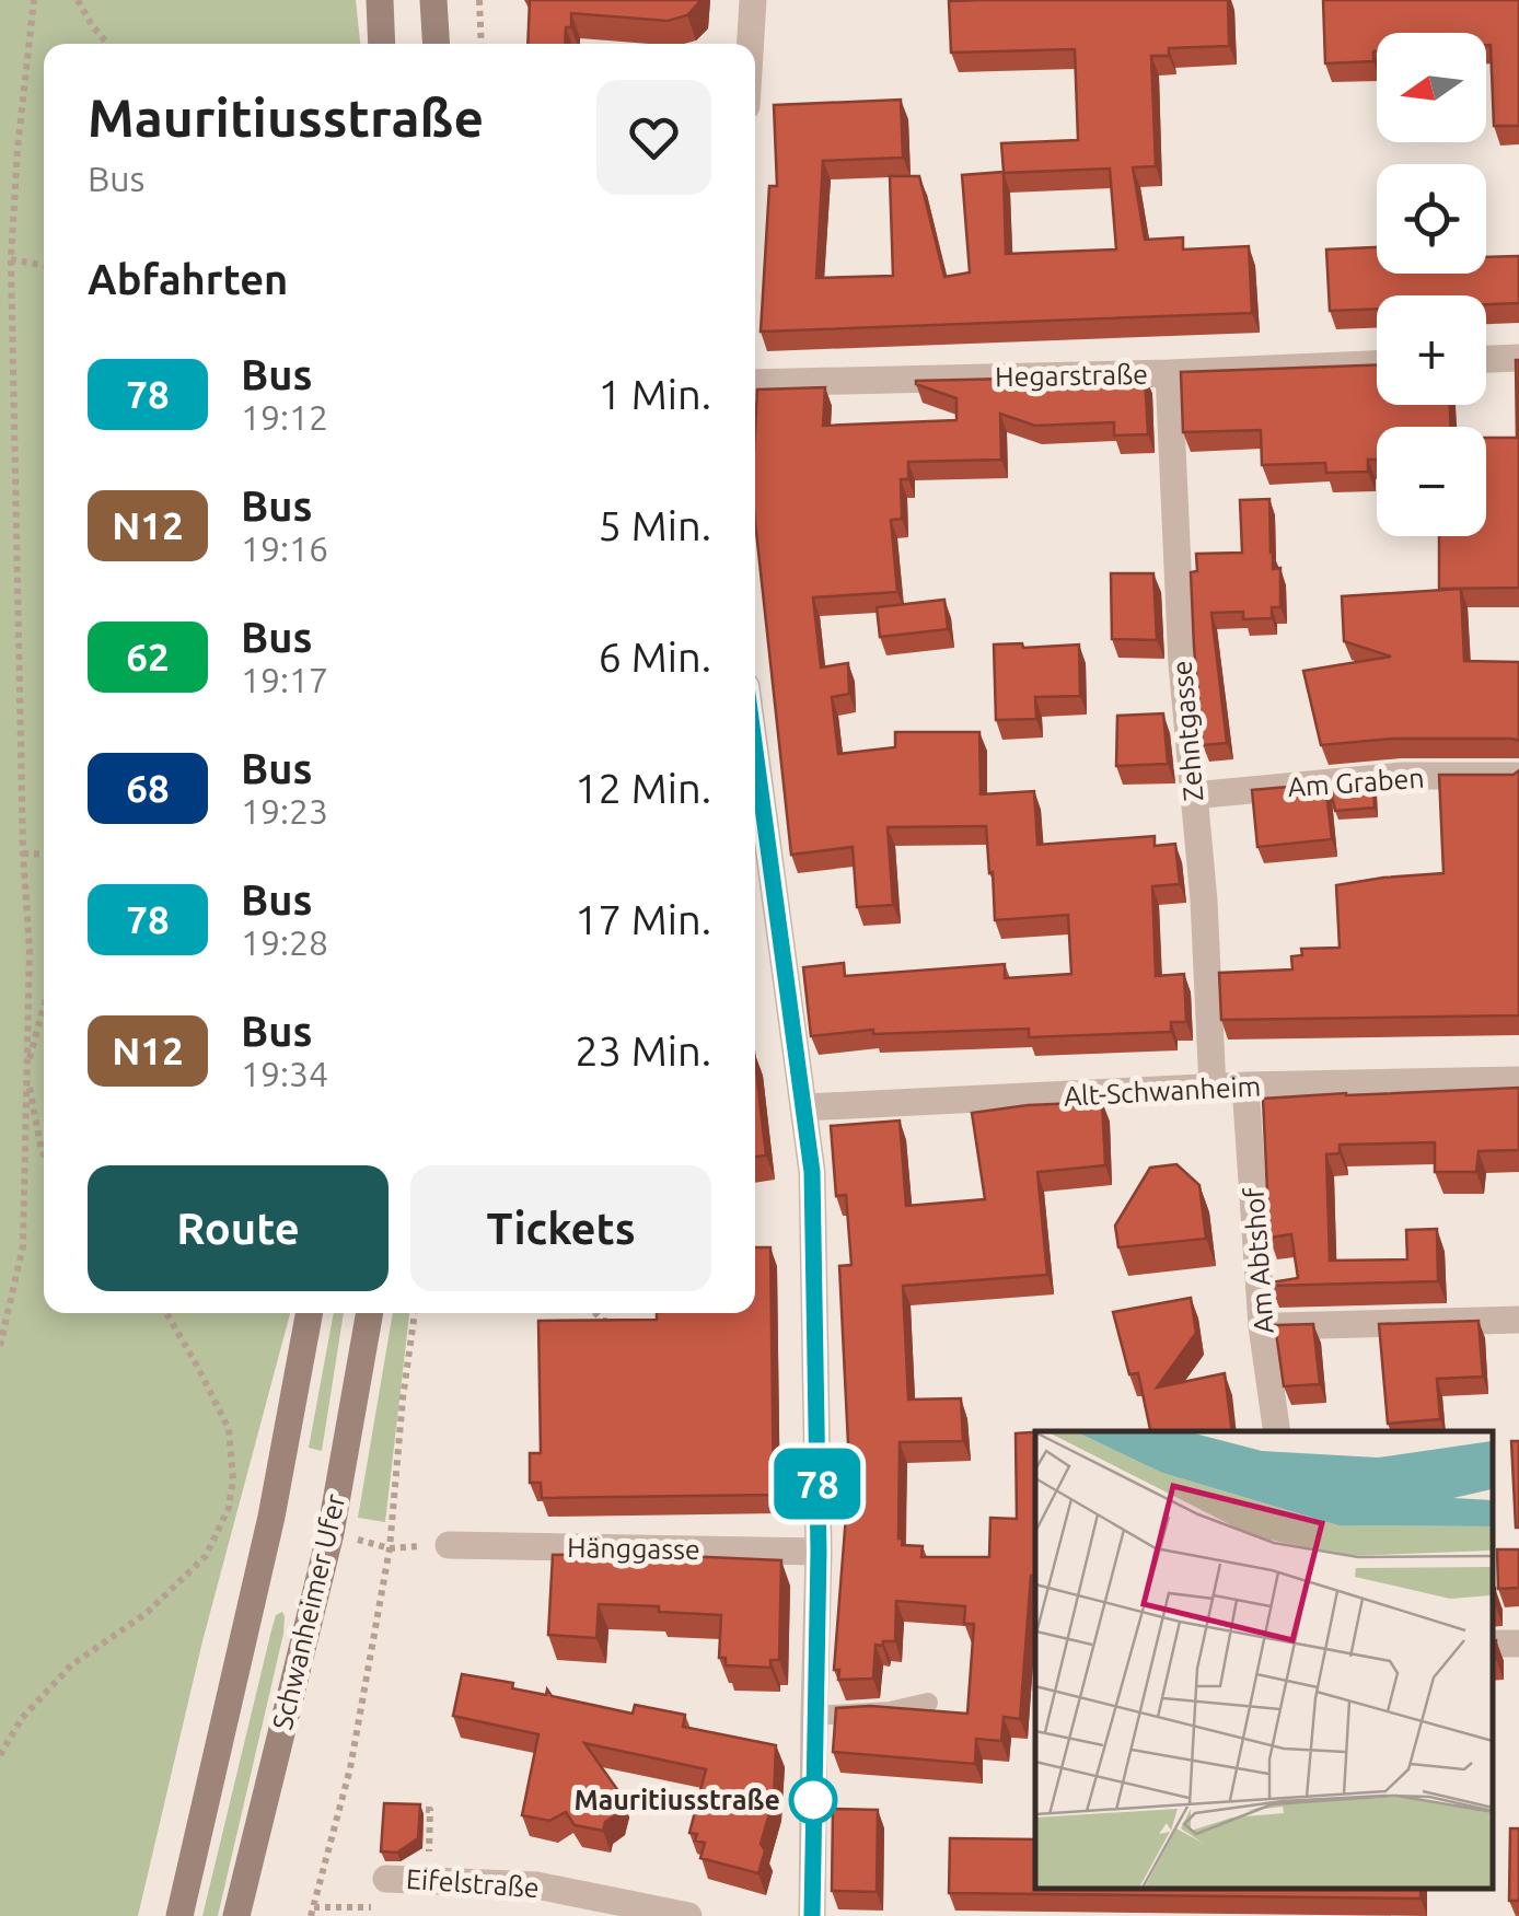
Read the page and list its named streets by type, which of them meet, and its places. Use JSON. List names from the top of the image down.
{
  "streets": {
    "main road": ["Schwanheimer Ufer"],
    "street": [
      "Hegarstraße",
      "Zehntgasse",
      "Am Graben",
      "Alt-Schwanheim",
      "Am Abtshof",
      "Hänggasse",
      "Eifelstraße"
    ]
  },
  "crossings": [
    ["Hegarstraße", "Zehntgasse"],
    ["Zehntgasse", "Am Graben"],
    ["Zehntgasse", "Alt-Schwanheim"],
    ["Alt-Schwanheim", "Am Abtshof"]
  ],
  "places": ["Mauritiusstraße"],
  "lines": ["bus line 78"],
  "north": "left",
  "page": {
    "on_map": "78",
    "map_buttons": ["+", "−"],
    "heading": [
      ["Mauritiusstraße", "Bus"],
      "Abfahrten"
    ],
    "list": [
      {
        "mark": "78",
        "name": "Bus",
        "note": "19:12",
        "value": "1 Min."
      },
      {
        "mark": "N12",
        "name": "Bus",
        "note": "19:16",
        "value": "5 Min."
      },
      {
        "mark": "62",
        "name": "Bus",
        "note": "19:17",
        "value": "6 Min."
      },
      {
        "mark": "68",
        "name": "Bus",
        "note": "19:23",
        "value": "12 Min."
      },
      {
        "mark": "78",
        "name": "Bus",
        "note": "19:28",
        "value": "17 Min."
      },
      {
        "mark": "N12",
        "name": "Bus",
        "note": "19:34",
        "value": "23 Min."
      }
    ],
    "buttons": ["Route", "Tickets"]
  }
}
